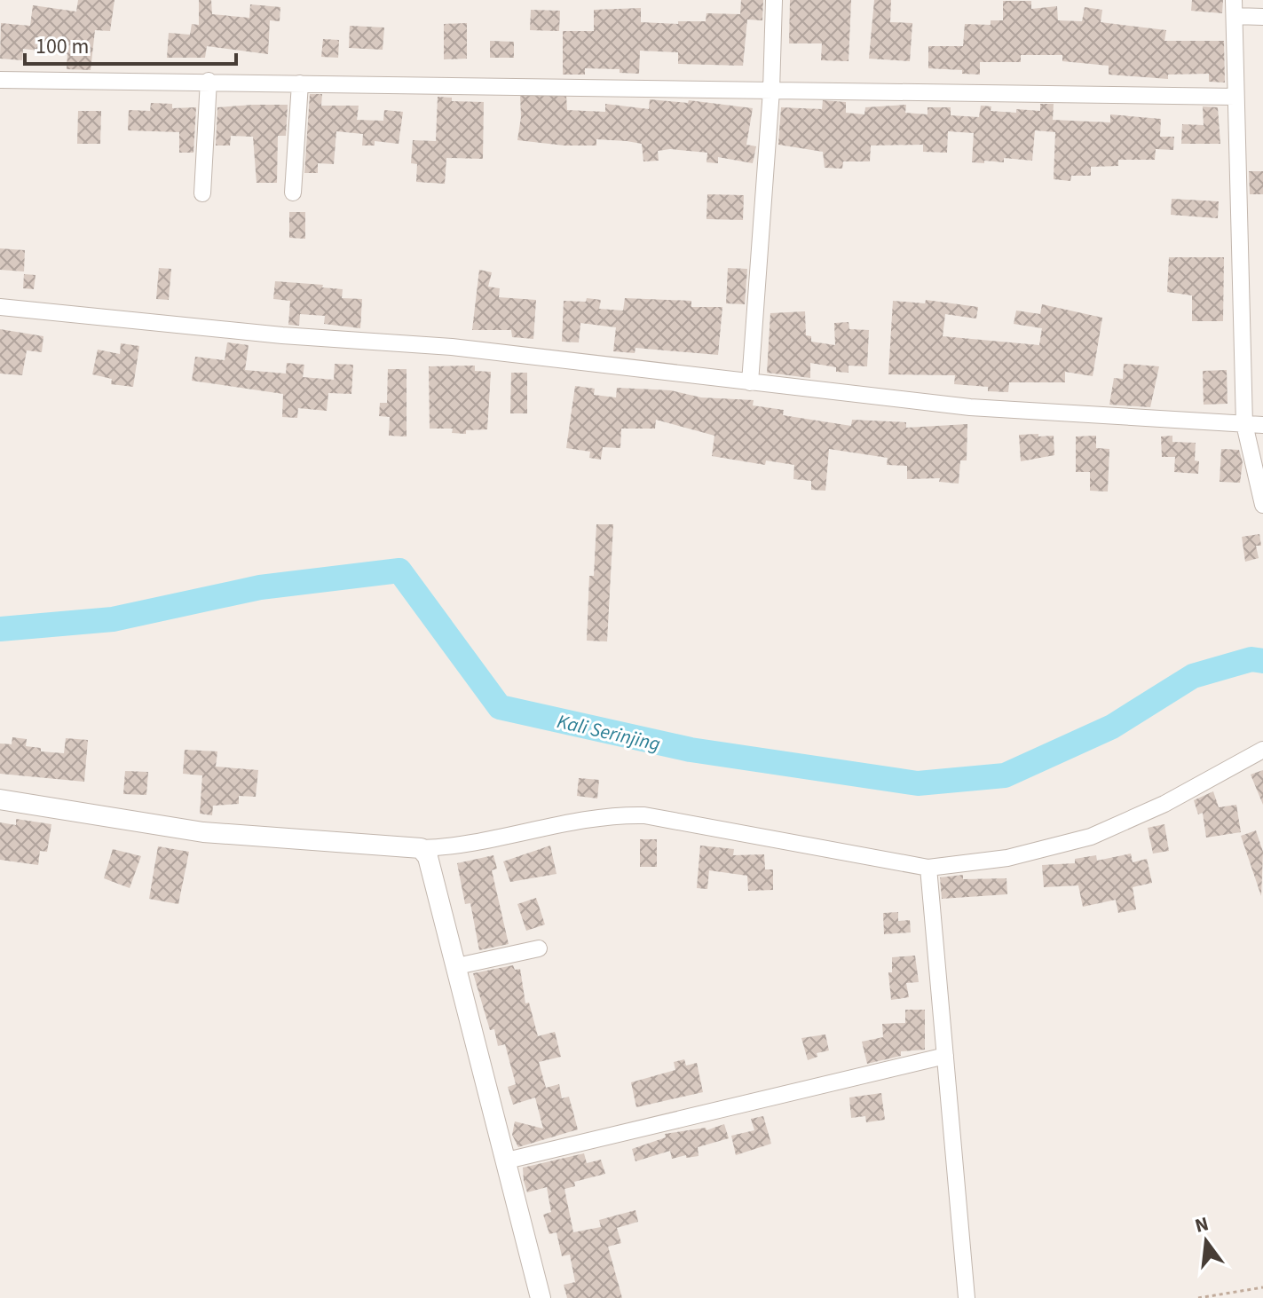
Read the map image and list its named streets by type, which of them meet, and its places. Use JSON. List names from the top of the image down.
{
  "water": ["Kali Serinjing"],
  "scale_bar": "100 m",
  "north": "top"
}
